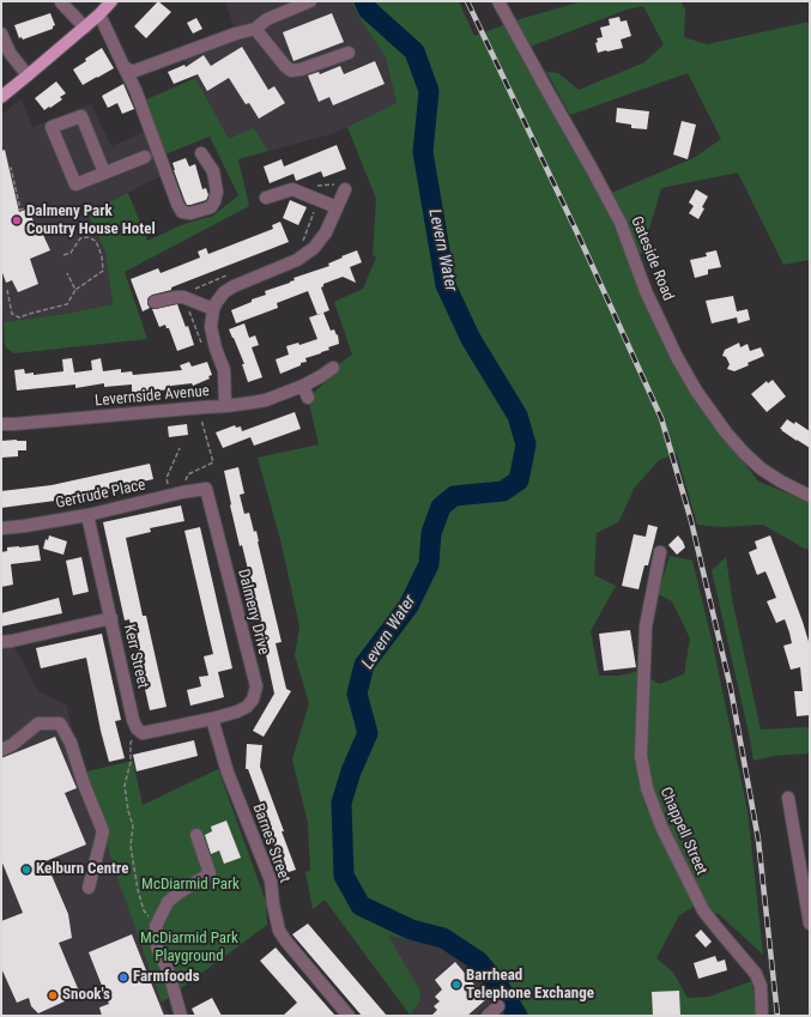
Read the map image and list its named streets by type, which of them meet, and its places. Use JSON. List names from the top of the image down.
{
  "streets": {
    "street": [
      "Gateside Road",
      "Levernside Avenue",
      "Gertrude Place",
      "Dalmeny Drive",
      "Kerr Street",
      "Chappell Street",
      "Barnes Street"
    ]
  },
  "crossings": [
    ["Gertrude Place", "Dalmeny Drive"],
    ["Gertrude Place", "Kerr Street"],
    ["Dalmeny Drive", "Barnes Street"]
  ],
  "water": ["Levern Water"],
  "parks": ["McDiarmid Park", "McDiarmid Park Playground"],
  "places": [
    "Dalmeny Park Country House Hotel",
    "Kelburn Centre",
    "Farmfoods",
    "Barrhead Telephone Exchange",
    "Snook's"
  ]
}
